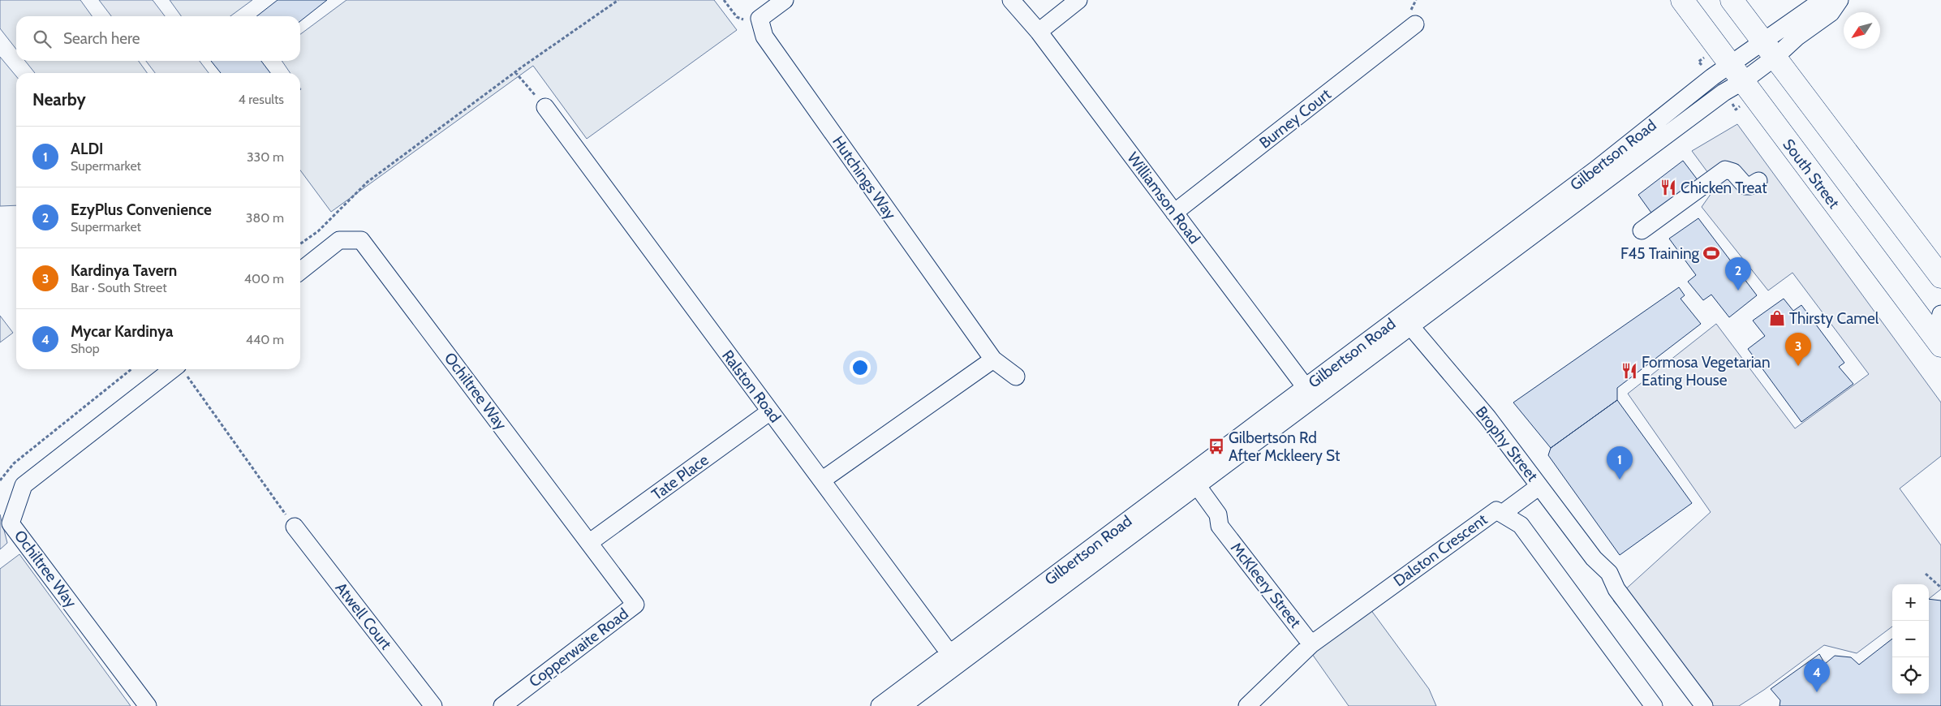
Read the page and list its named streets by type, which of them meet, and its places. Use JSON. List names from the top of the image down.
{
  "streets": {
    "highway": ["South Street"],
    "street": [
      "Burney Court",
      "Gilbertson Road",
      "Hutchings Way",
      "Williamson Road",
      "Ralston Road",
      "Ochiltree Way",
      "Brophy Street",
      "Tate Place",
      "Dalston Crescent",
      "McKleery Street",
      "Atwell Court",
      "Copperwaite Road"
    ]
  },
  "crossings": [
    ["Burney Court", "Williamson Road"],
    ["Gilbertson Road", "South Street"],
    ["Gilbertson Road", "Williamson Road"],
    ["Gilbertson Road", "Ralston Road"],
    ["Gilbertson Road", "Brophy Street"],
    ["Gilbertson Road", "McKleery Street"],
    ["Ralston Road", "Tate Place"],
    ["Ochiltree Way", "Tate Place"],
    ["Ochiltree Way", "Copperwaite Road"],
    ["Dalston Crescent", "McKleery Street"]
  ],
  "places": {
    "restaurant": ["Chicken Treat", "Formosa Vegetarian Eating House"],
    "sports": ["F45 Training"],
    "shop": ["Thirsty Camel"],
    "bus stop": ["Gilbertson Rd After Mckleery St"]
  },
  "north": "bottom left",
  "page": {
    "search": "Search here",
    "heading": ["Nearby", "4 results"],
    "list": [
      {
        "mark": "1",
        "name": "ALDI",
        "note": "Supermarket",
        "value": "330 m"
      },
      {
        "mark": "2",
        "name": "EzyPlus Convenience",
        "note": "Supermarket",
        "value": "380 m"
      },
      {
        "mark": "3",
        "name": "Kardinya Tavern",
        "note": "Bar · South Street",
        "value": "400 m"
      },
      {
        "mark": "4",
        "name": "Mycar Kardinya",
        "note": "Shop",
        "value": "440 m"
      }
    ],
    "pins": [
      "2",
      "3",
      "1",
      "4"
    ],
    "map_buttons": ["+", "−"]
  }
}
